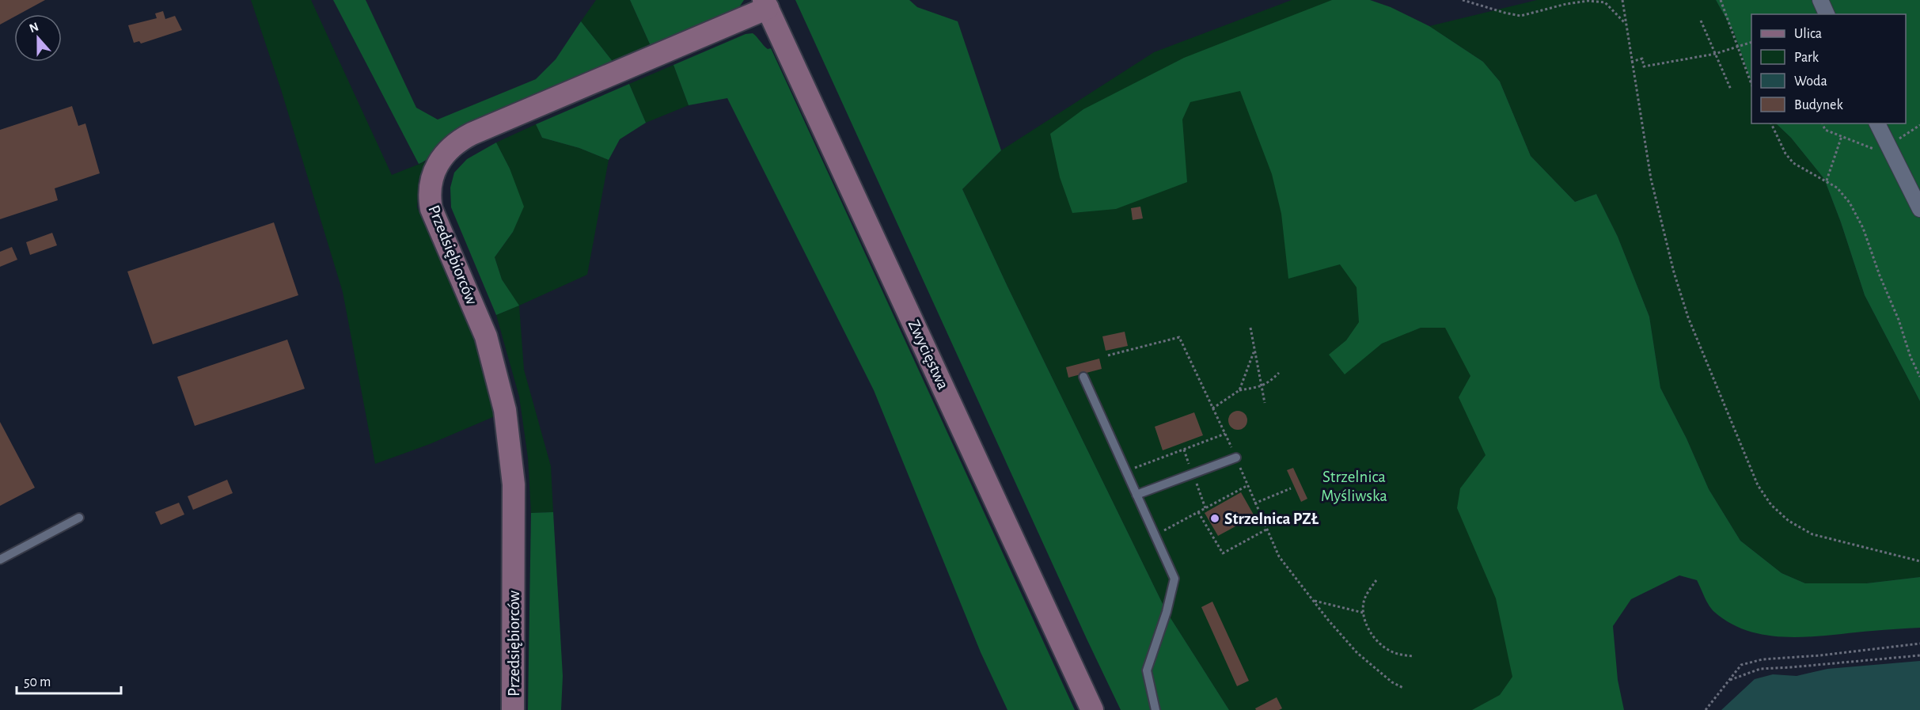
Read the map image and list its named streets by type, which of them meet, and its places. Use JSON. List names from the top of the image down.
{
  "streets": {
    "street": ["Przedsiębiorców", "Zwycięstwa"]
  },
  "crossings": [
    ["Przedsiębiorców", "Zwycięstwa"]
  ],
  "parks": ["Strzelnica Myśliwska"],
  "places": ["Strzelnica PZŁ"],
  "legend": [
    "Ulica",
    "Park",
    "Woda",
    "Budynek"
  ],
  "scale_bar": "50 m",
  "north": "top"
}
